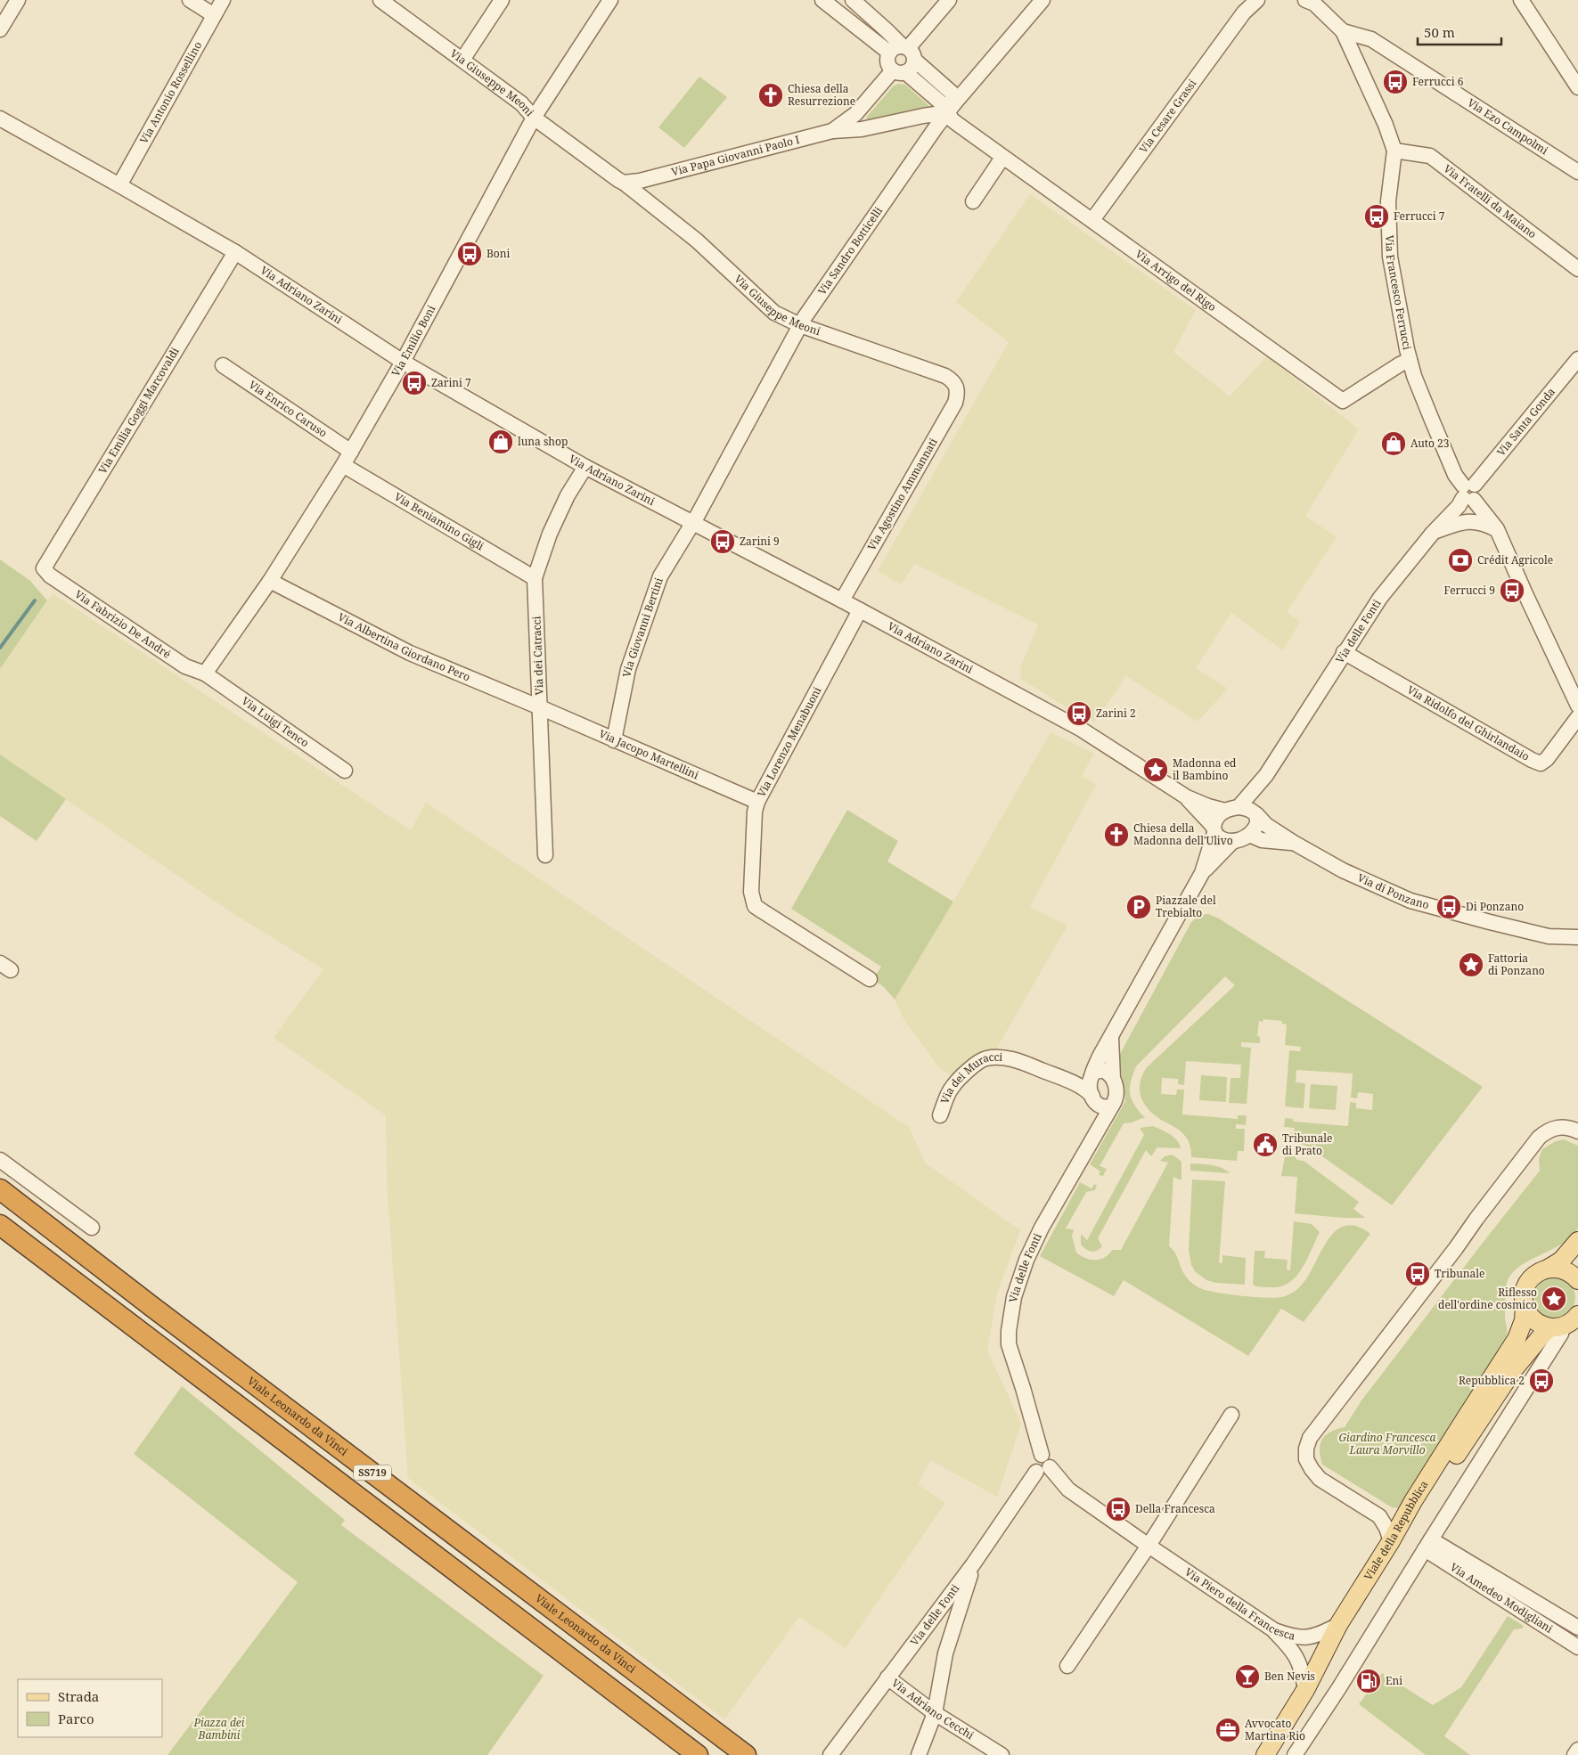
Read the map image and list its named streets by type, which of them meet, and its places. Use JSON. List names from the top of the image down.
{
  "streets": {
    "highway": ["Viale Leonardo da Vinci", "SS719"],
    "main road": ["Viale della Repubblica"],
    "street": [
      "Via Giuseppe Meoni",
      "Via Antonio Rossellino",
      "Via Cesare Grassi",
      "Via Ezo Campolmi",
      "Via Papa Giovanni Paolo I",
      "Via Fratelli da Maiano",
      "Via Sandro Botticelli",
      "Via Arrigo del Rigo",
      "Via Francesco Ferrucci",
      "Via Adriano Zarini",
      "Via Emilio Boni",
      "Via Enrico Caruso",
      "Via Emilia Goggi Marcovaldi",
      "Via Santa Gonda",
      "Via Agostino Ammannati",
      "Via Beniamino Gigli",
      "Via Fabrizio De André",
      "Via Giovanni Bertini",
      "Via delle Fonti",
      "Via Albertina Giordano Pero",
      "Via dei Catracci",
      "Via Luigi Tenco",
      "Via Ridolfo del Ghirlandaio",
      "Via Lorenzo Menabuoni",
      "Via Jacopo Martellini",
      "Via di Ponzano",
      "Via dei Muracci",
      "Via Amedeo Modigliani",
      "Via Piero della Francesca",
      "Via Adriano Cecchi"
    ]
  },
  "crossings": [
    ["Via Giuseppe Meoni", "Via Papa Giovanni Paolo I"],
    ["Via Giuseppe Meoni", "Via Sandro Botticelli"],
    ["Via Giuseppe Meoni", "Via Emilio Boni"],
    ["Via Giuseppe Meoni", "Via Agostino Ammannati"],
    ["Via Antonio Rossellino", "Via Adriano Zarini"],
    ["Via Cesare Grassi", "Via Arrigo del Rigo"],
    ["Via Ezo Campolmi", "Via Francesco Ferrucci"],
    ["Via Papa Giovanni Paolo I", "Via Sandro Botticelli"],
    ["Via Papa Giovanni Paolo I", "Via Arrigo del Rigo"],
    ["Via Fratelli da Maiano", "Via Francesco Ferrucci"],
    ["Via Sandro Botticelli", "Via Arrigo del Rigo"],
    ["Via Sandro Botticelli", "Via Adriano Zarini"],
    ["Via Sandro Botticelli", "Via Giovanni Bertini"],
    ["Via Arrigo del Rigo", "Via Francesco Ferrucci"],
    ["Via Francesco Ferrucci", "Via Santa Gonda"],
    ["Via Francesco Ferrucci", "Via delle Fonti"],
    ["Via Adriano Zarini", "Via Emilio Boni"],
    ["Via Adriano Zarini", "Via Emilia Goggi Marcovaldi"],
    ["Via Adriano Zarini", "Via Agostino Ammannati"],
    ["Via Adriano Zarini", "Via Giovanni Bertini"],
    ["Via Adriano Zarini", "Via dei Catracci"],
    ["Via Adriano Zarini", "Via Lorenzo Menabuoni"],
    ["Via Emilio Boni", "Via Enrico Caruso"],
    ["Via Emilio Boni", "Via Beniamino Gigli"],
    ["Via Emilio Boni", "Via Fabrizio De André"],
    ["Via Emilio Boni", "Via Albertina Giordano Pero"],
    ["Via Emilio Boni", "Via Luigi Tenco"],
    ["Via Emilia Goggi Marcovaldi", "Via Fabrizio De André"],
    ["Via Santa Gonda", "Via delle Fonti"],
    ["Via Beniamino Gigli", "Via dei Catracci"],
    ["Via Fabrizio De André", "Via Luigi Tenco"],
    ["Via Giovanni Bertini", "Via Jacopo Martellini"],
    ["Via delle Fonti", "Via Ridolfo del Ghirlandaio"],
    ["Via delle Fonti", "Via di Ponzano"],
    ["Via delle Fonti", "Via dei Muracci"],
    ["Via delle Fonti", "Via Piero della Francesca"],
    ["Via delle Fonti", "Via Adriano Cecchi"],
    ["Via Albertina Giordano Pero", "Via dei Catracci"],
    ["Via Albertina Giordano Pero", "Via Jacopo Martellini"],
    ["Via dei Catracci", "Via Jacopo Martellini"],
    ["Via Lorenzo Menabuoni", "Via Jacopo Martellini"],
    ["Viale della Repubblica", "Via Piero della Francesca"]
  ],
  "parks": ["Giardino Francesca Laura Morvillo", "Piazza dei Bambini"],
  "places": {
    "bus stop": [
      "Ferrucci 6",
      "Ferrucci 7",
      "Boni",
      "Zarini 7",
      "Zarini 9",
      "Ferrucci 9",
      "Zarini 2",
      "Di Ponzano",
      "Tribunale",
      "Repubblica 2",
      "Della Francesca"
    ],
    "church": ["Chiesa della Resurrezione", "Chiesa della Madonna dell'Ulivo"],
    "shop": ["luna shop", "Auto 23"],
    "bank": ["Crédit Agricole"],
    "place": ["Madonna ed il Bambino", "Fattoria di Ponzano", "Riflesso dell'ordine cosmico"],
    "parking": ["Piazzale del Trebialto"],
    "public building": ["Tribunale di Prato"],
    "bar": ["Ben Nevis"],
    "fuel station": ["Eni"],
    "office": ["Avvocato Martina Rio"]
  },
  "legend": ["Strada", "Parco"],
  "scale_bar": "50 m"
}
